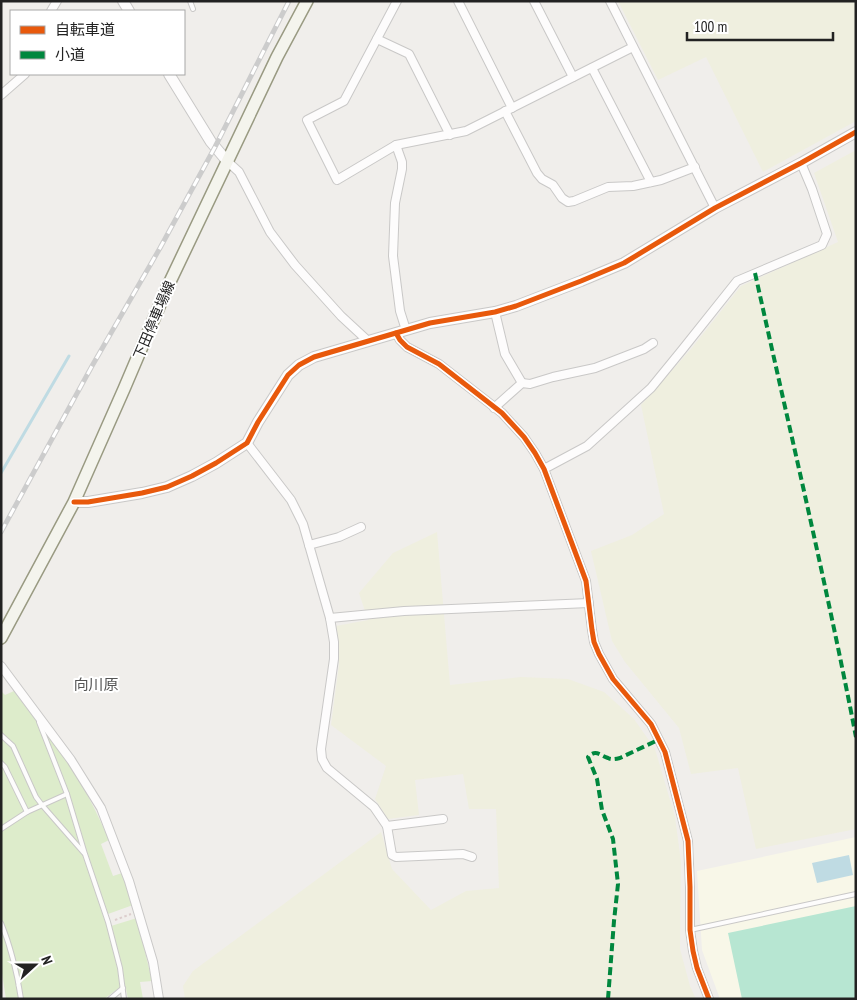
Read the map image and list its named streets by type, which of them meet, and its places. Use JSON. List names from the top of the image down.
{
  "streets": {
    "main road": ["下田停車場線"]
  },
  "districts": ["向川原"],
  "legend": ["自転車道", "小道"],
  "scale_bar": "100 m",
  "north": "right"
}
